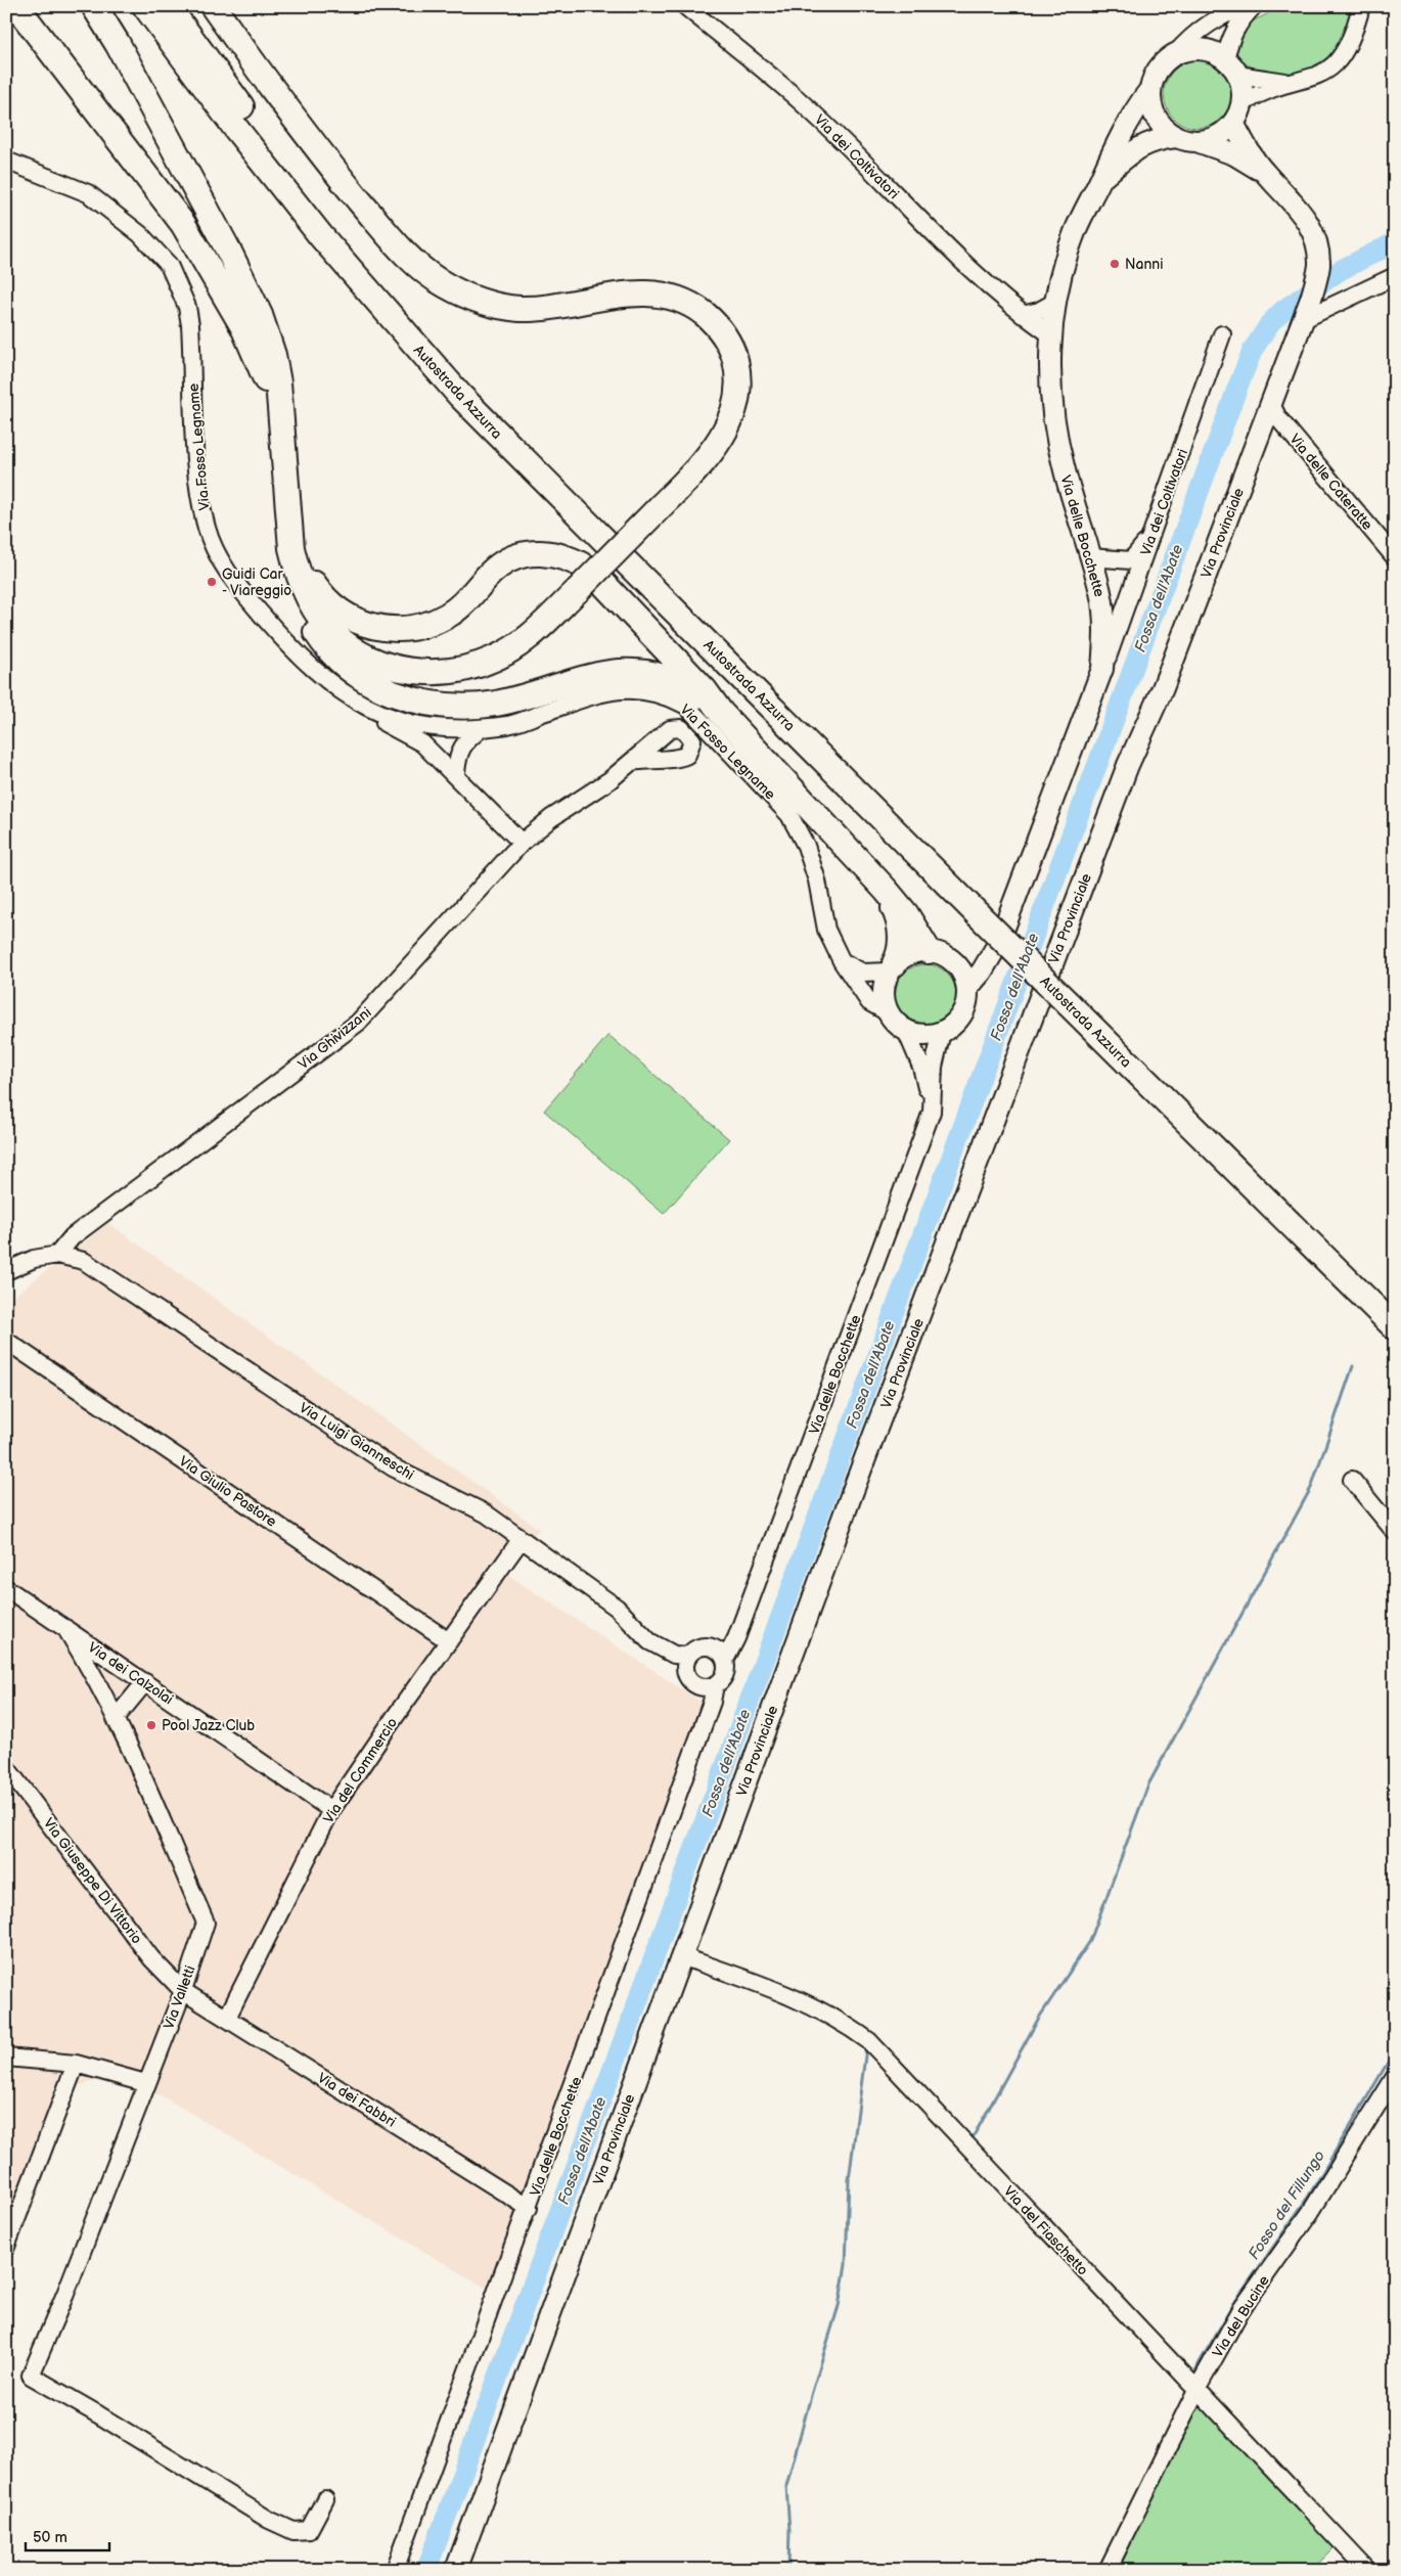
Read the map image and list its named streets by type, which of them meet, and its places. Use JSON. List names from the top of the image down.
{
  "streets": {
    "highway": ["Autostrada Azzurra"],
    "main road": ["Via Provinciale", "Via delle Bocchette"],
    "street": [
      "Via dei Coltivatori",
      "Via Fosso Legname",
      "Via delle Cateratte",
      "Via Ghivizzani",
      "Via Luigi Gianneschi",
      "Via Giulio Pastore",
      "Via dei Calzolai",
      "Via del Commercio",
      "Via Giuseppe Di Vittorio",
      "Via Valletti",
      "Via dei Fabbri",
      "Via del Fiaschetto",
      "Via del Bucine"
    ]
  },
  "crossings": [
    ["Via dei Coltivatori", "Via delle Bocchette"],
    ["Via Fosso Legname", "Via delle Bocchette"],
    ["Via delle Cateratte", "Via Provinciale"],
    ["Via Provinciale", "Via delle Bocchette"],
    ["Via Provinciale", "Via del Fiaschetto"],
    ["Via delle Bocchette", "Via Luigi Gianneschi"],
    ["Via delle Bocchette", "Via dei Fabbri"],
    ["Via Ghivizzani", "Via Luigi Gianneschi"],
    ["Via Luigi Gianneschi", "Via del Commercio"],
    ["Via Giulio Pastore", "Via del Commercio"],
    ["Via dei Calzolai", "Via del Commercio"],
    ["Via dei Calzolai", "Via Valletti"],
    ["Via del Commercio", "Via dei Fabbri"],
    ["Via Giuseppe Di Vittorio", "Via Valletti"],
    ["Via Giuseppe Di Vittorio", "Via dei Fabbri"],
    ["Via Valletti", "Via dei Fabbri"],
    ["Via del Fiaschetto", "Via del Bucine"]
  ],
  "water": ["Fossa dell'Abate", "Fosso del Fillungo"],
  "places": ["Nanni", "Guidi Car - Viareggio", "Pool Jazz Club"],
  "scale_bar": "50 m"
}
